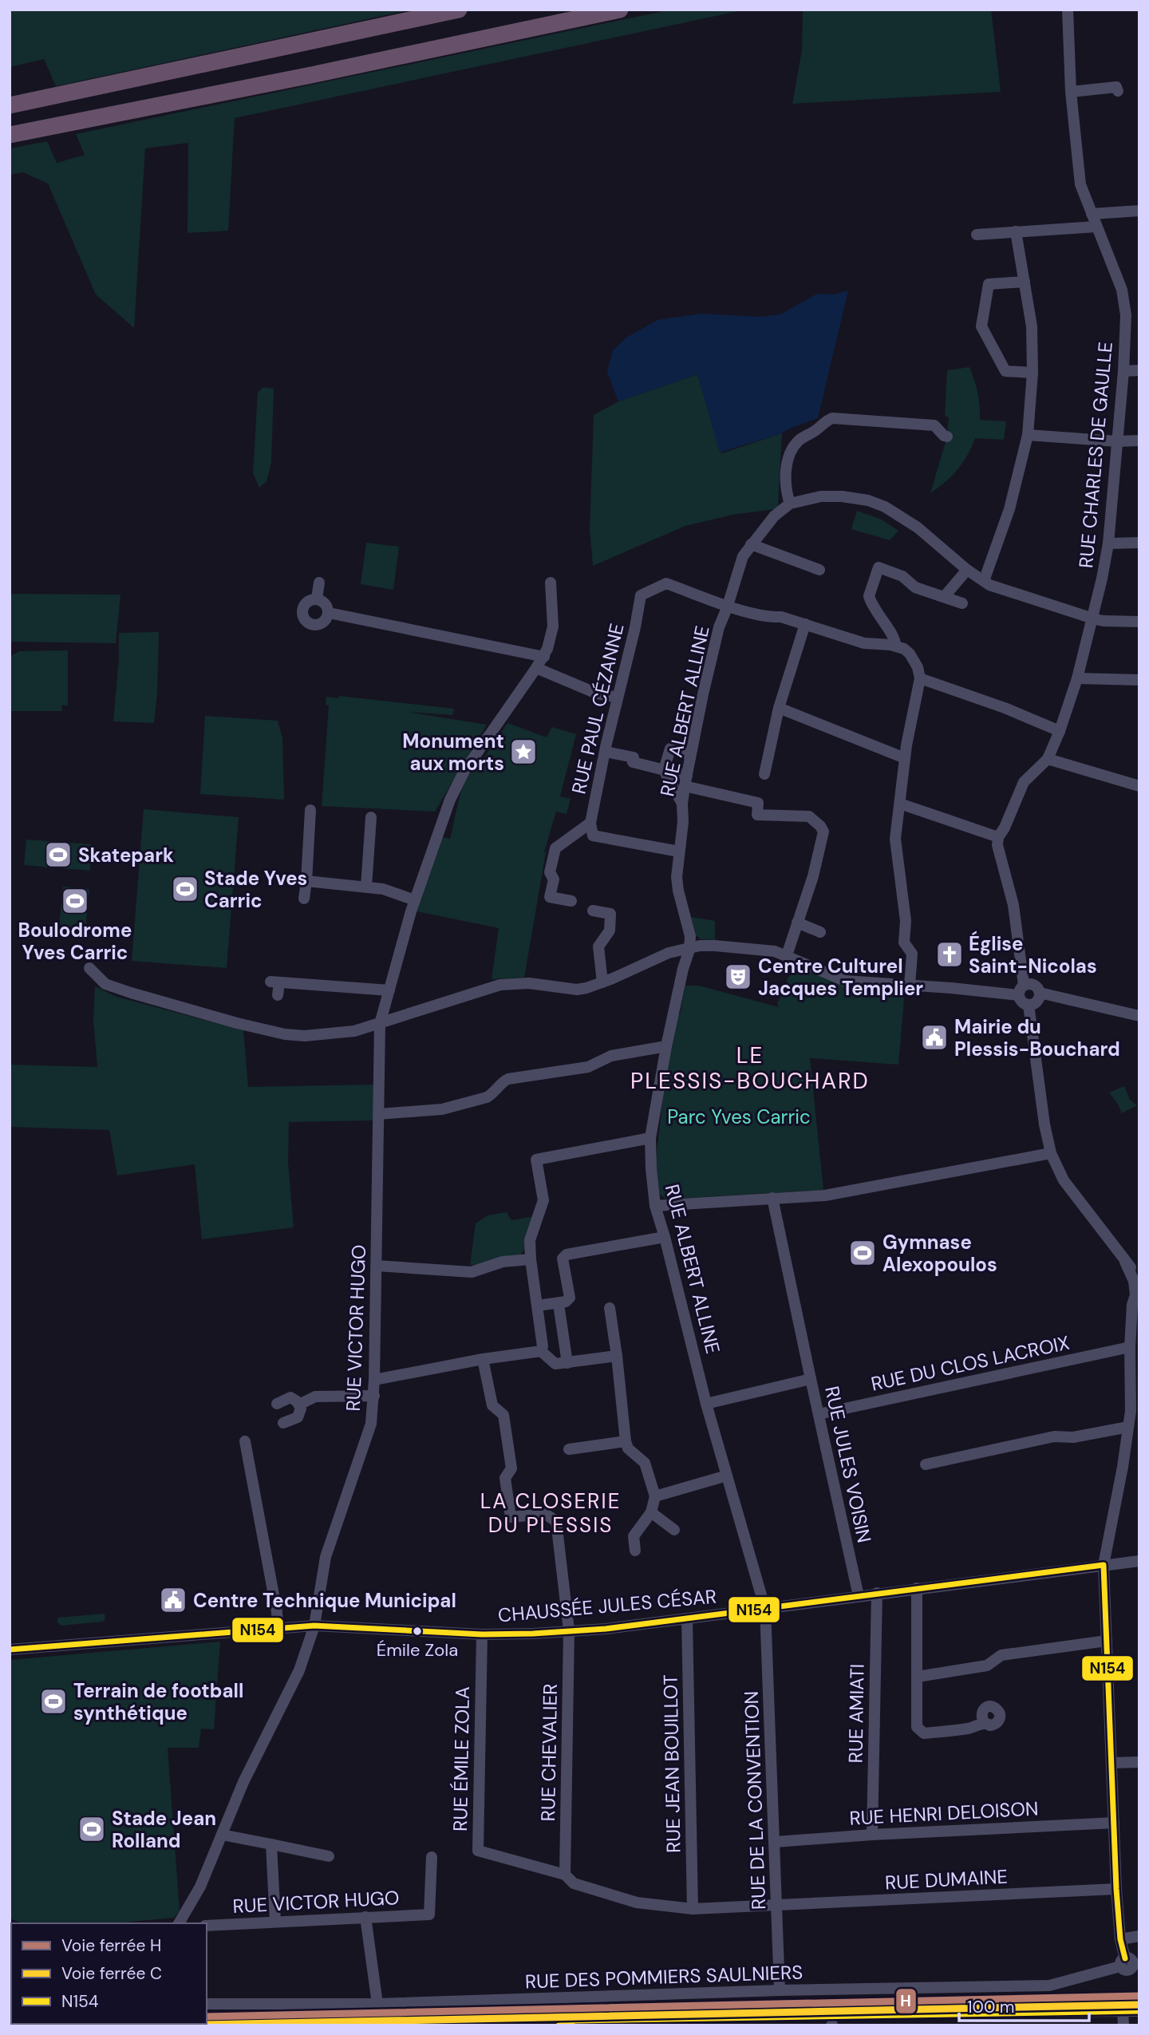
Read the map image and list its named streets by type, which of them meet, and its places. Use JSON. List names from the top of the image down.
{
  "streets": {
    "street": [
      "RUE CHARLES DE GAULLE",
      "RUE PAUL CÉZANNE",
      "RUE ALBERT ALLINE",
      "RUE VICTOR HUGO",
      "RUE DU CLOS LACROIX",
      "RUE JULES VOISIN",
      "CHAUSSÉE JULES CÉSAR",
      "RUE AMIATI",
      "RUE CHEVALIER",
      "RUE ÉMILE ZOLA",
      "RUE JEAN BOUILLOT",
      "RUE DE LA CONVENTION",
      "RUE HENRI DELOISON",
      "RUE DUMAINE",
      "RUE DES POMMIERS SAULNIERS"
    ]
  },
  "crossings": [
    ["RUE PAUL CÉZANNE", "RUE ALBERT ALLINE"],
    ["RUE ALBERT ALLINE", "RUE JULES VOISIN"],
    ["RUE ALBERT ALLINE", "CHAUSSÉE JULES CÉSAR"],
    ["RUE ALBERT ALLINE", "RUE DE LA CONVENTION"],
    ["RUE VICTOR HUGO", "CHAUSSÉE JULES CÉSAR"],
    ["RUE DU CLOS LACROIX", "RUE JULES VOISIN"],
    ["RUE JULES VOISIN", "CHAUSSÉE JULES CÉSAR"],
    ["CHAUSSÉE JULES CÉSAR", "RUE AMIATI"],
    ["CHAUSSÉE JULES CÉSAR", "RUE CHEVALIER"],
    ["CHAUSSÉE JULES CÉSAR", "RUE ÉMILE ZOLA"],
    ["CHAUSSÉE JULES CÉSAR", "RUE JEAN BOUILLOT"],
    ["CHAUSSÉE JULES CÉSAR", "RUE DE LA CONVENTION"],
    ["RUE AMIATI", "RUE HENRI DELOISON"],
    ["RUE CHEVALIER", "RUE DUMAINE"],
    ["RUE ÉMILE ZOLA", "RUE DUMAINE"],
    ["RUE JEAN BOUILLOT", "RUE DUMAINE"],
    ["RUE DE LA CONVENTION", "RUE HENRI DELOISON"],
    ["RUE DE LA CONVENTION", "RUE DUMAINE"],
    ["RUE DE LA CONVENTION", "RUE DES POMMIERS SAULNIERS"]
  ],
  "districts": ["LE PLESSIS-BOUCHARD", "LA CLOSERIE DU PLESSIS"],
  "parks": ["Parc Yves Carric"],
  "places": {
    "place": ["Monument aux morts"],
    "sports": [
      "Skatepark",
      "Stade Yves Carric",
      "Boulodrome Yves Carric",
      "Gymnase Alexopoulos",
      "Terrain de football synthétique",
      "Stade Jean Rolland"
    ],
    "church": ["Église Saint-Nicolas"],
    "theatre": ["Centre Culturel Jacques Templier"],
    "public building": ["Mairie du Plessis-Bouchard", "Centre Technique Municipal"],
    "other": ["Émile Zola"]
  },
  "lines": ["transit line N154", "rail line H", "rail line C"],
  "legend": ["Voie ferrée H", "Voie ferrée C", "N154"],
  "scale_bar": "100 m"
}
